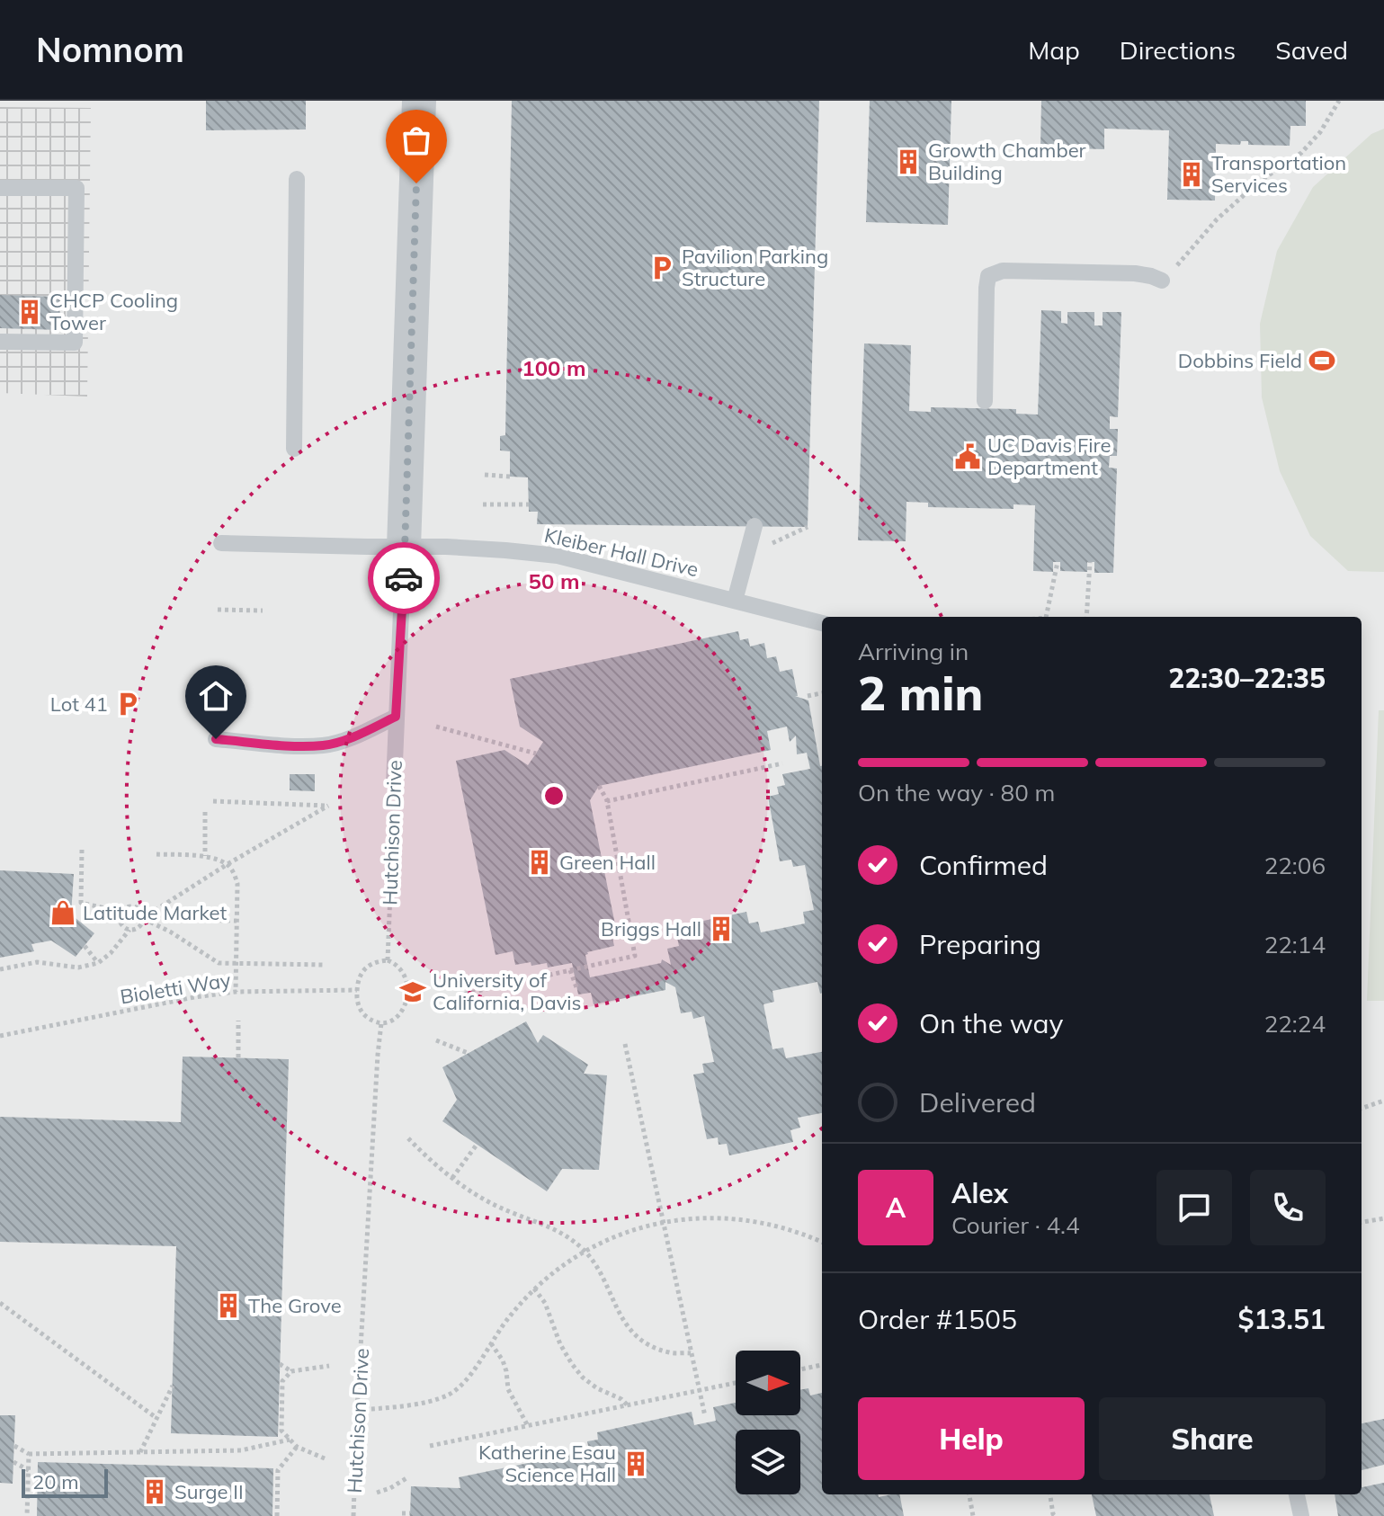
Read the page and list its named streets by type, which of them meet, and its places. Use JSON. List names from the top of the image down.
{
  "streets": {
    "street": ["Hutchison Drive"],
    "lane": ["Kleiber Hall Drive"],
    "path": ["Bioletti Way"]
  },
  "crossings": [
    ["Kleiber Hall Drive", "Hutchison Drive"],
    ["Hutchison Drive", "Bioletti Way"]
  ],
  "places": {
    "building": [
      "Growth Chamber Building",
      "Transportation Services",
      "CHCP Cooling Tower",
      "Green Hall",
      "Briggs Hall",
      "The Grove",
      "Katherine Esau Science Hall",
      "Surge II"
    ],
    "parking": ["Pavilion Parking Structure", "Lot 41"],
    "sports": ["Dobbins Field"],
    "public building": ["UC Davis Fire Department"],
    "shop": ["Latitude Market"],
    "school or university": ["University of California, Davis"]
  },
  "scale_bar": "20 m",
  "north": "right",
  "page": {
    "header": "Nomnom",
    "nav": ["Map", "Directions", "Saved"],
    "heading": ["2 min", "Arriving in", "22:30–22:35"],
    "panel": [
      "Alex",
      "Courier · 4.4",
      "Order #1505",
      "$13.51"
    ],
    "bar": "On the way · 80 m",
    "list": [
      ["Confirmed", "22:06"],
      ["Preparing", "22:14"],
      ["On the way", "22:24"],
      "Delivered"
    ],
    "round": "A",
    "buttons": ["Help", "Share"],
    "scale": "20 m"
  },
  "rings": ["100 m", "50 m"]
}
